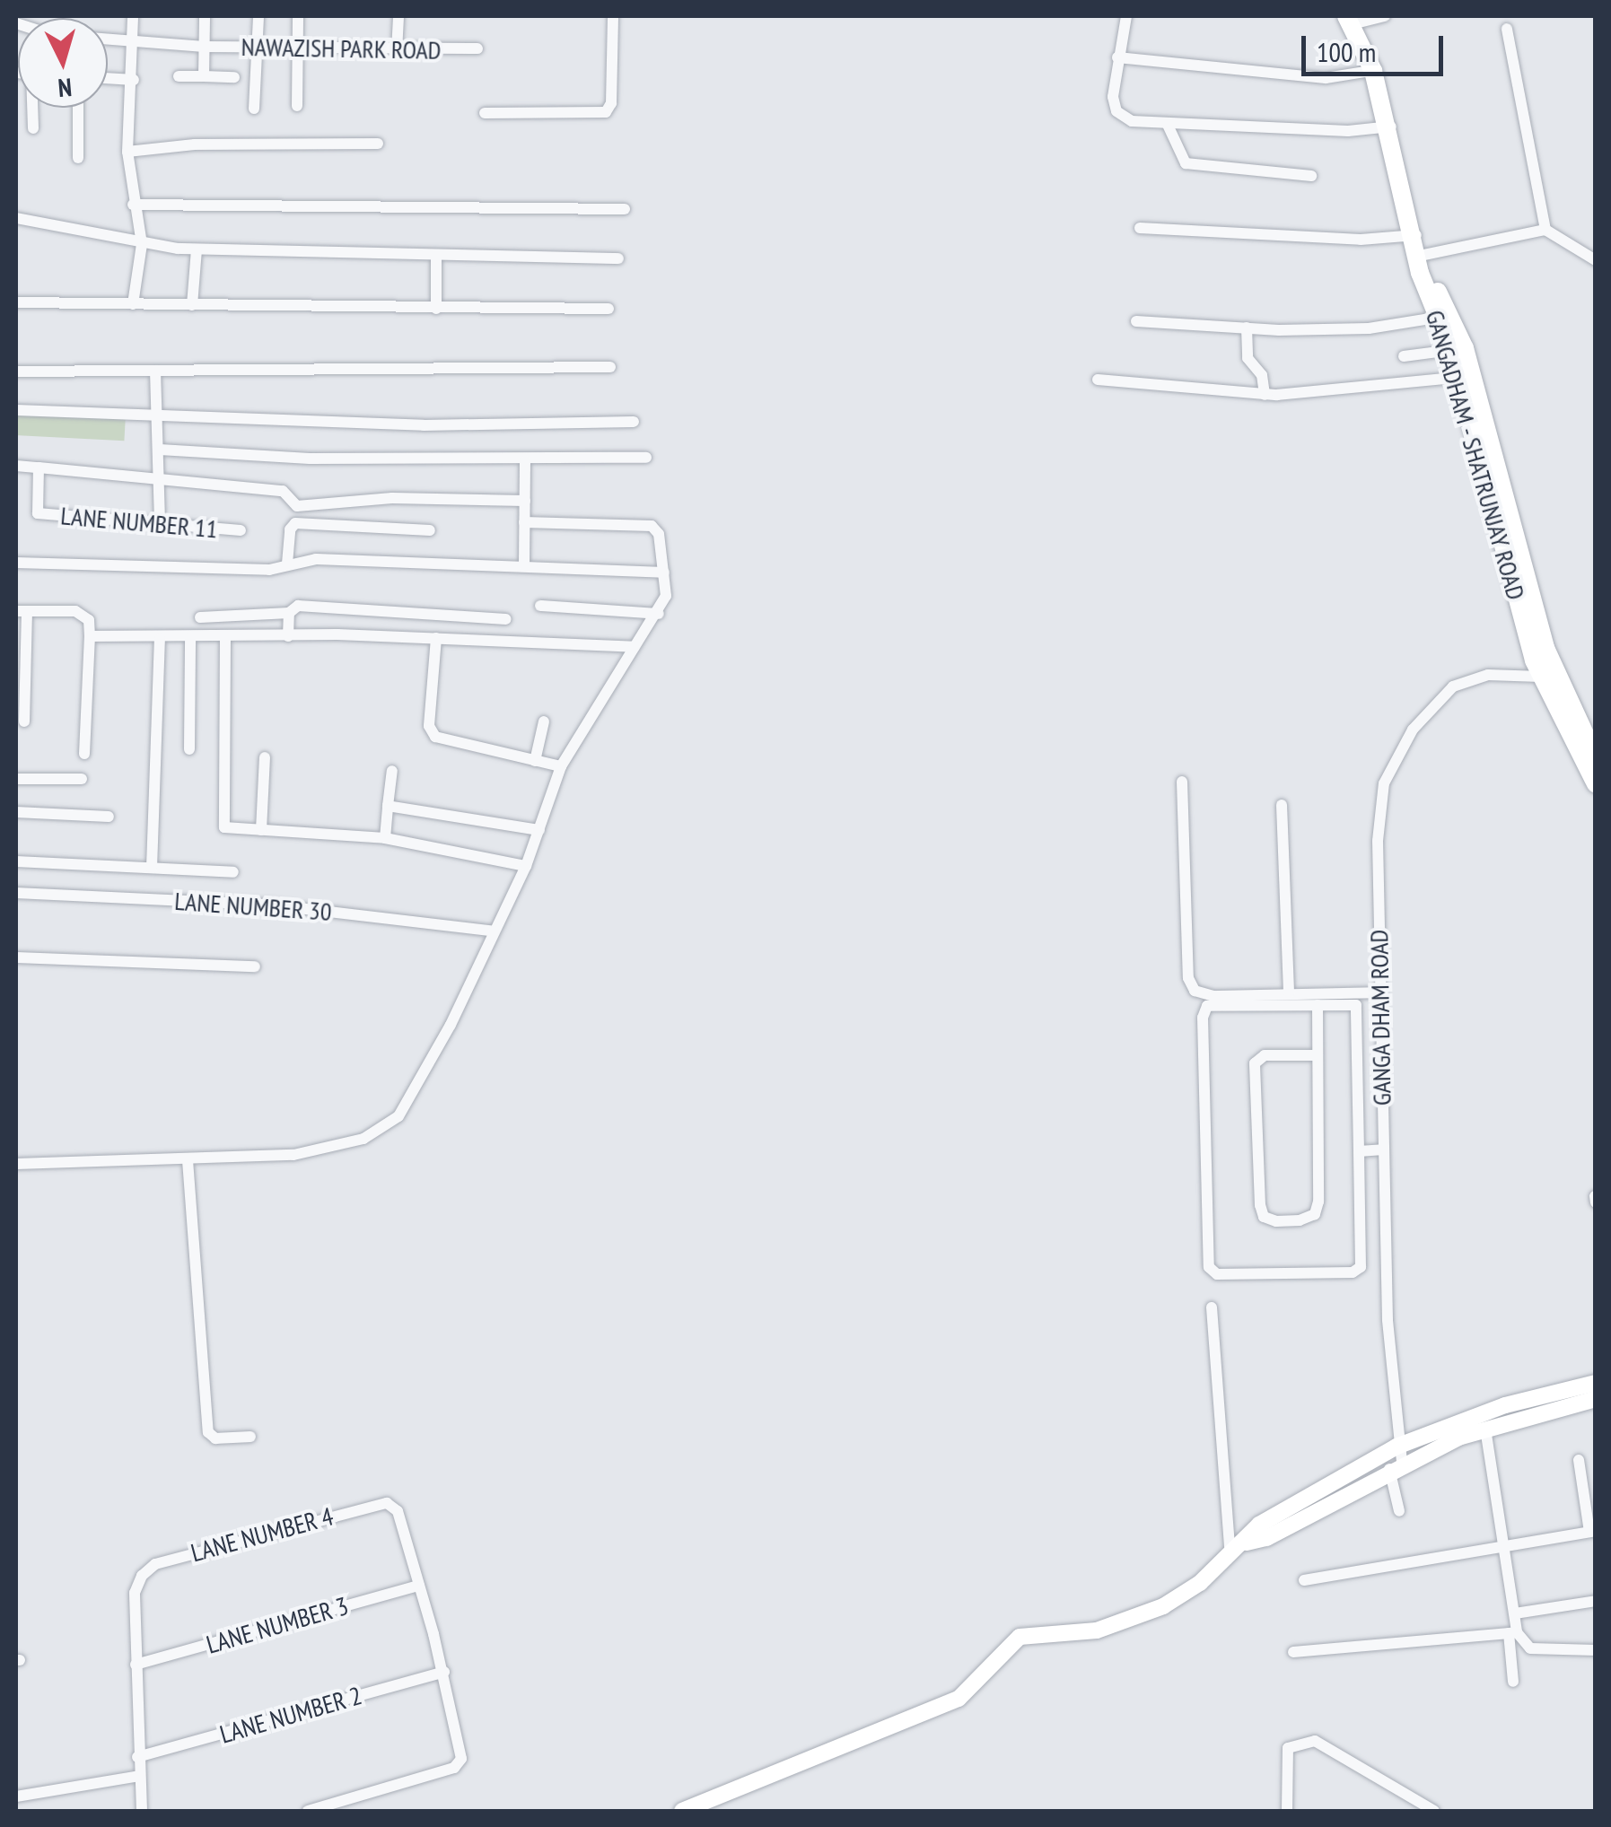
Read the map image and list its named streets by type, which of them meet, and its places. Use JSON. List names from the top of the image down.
{
  "streets": {
    "main road": ["GANGADHAM - SHATRUNJAY ROAD"],
    "street": [
      "NAWAZISH PARK ROAD",
      "LANE NUMBER 11",
      "LANE NUMBER 30",
      "GANGA DHAM ROAD",
      "LANE NUMBER 4",
      "LANE NUMBER 3",
      "LANE NUMBER 2"
    ]
  },
  "crossings": [
    ["GANGADHAM - SHATRUNJAY ROAD", "GANGA DHAM ROAD"],
    ["LANE NUMBER 4", "LANE NUMBER 3"]
  ],
  "scale_bar": "100 m",
  "north": "bottom"
}
